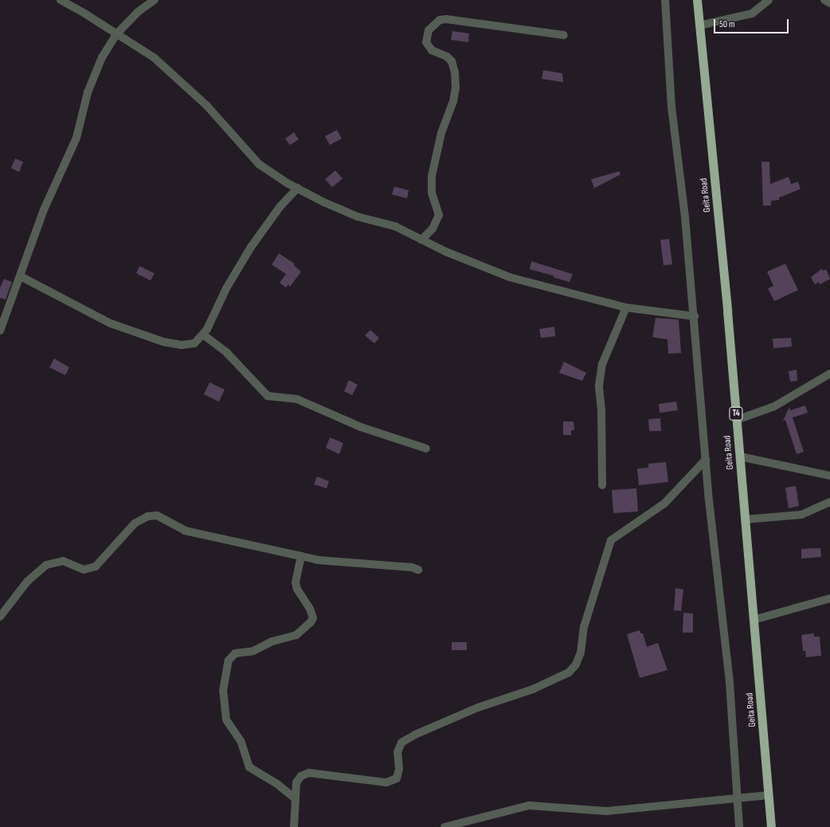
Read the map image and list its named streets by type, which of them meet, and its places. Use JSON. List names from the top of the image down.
{
  "streets": {
    "highway": ["Geita Road", "T4"]
  },
  "scale_bar": "50 m"
}
